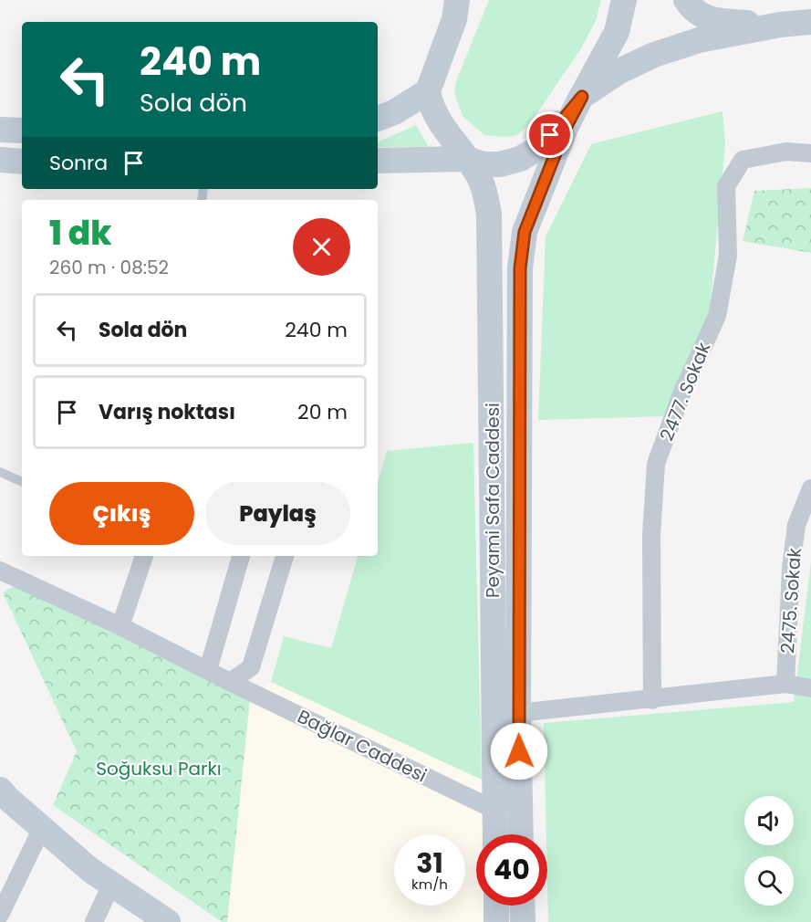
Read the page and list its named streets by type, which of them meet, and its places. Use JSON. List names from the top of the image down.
{
  "streets": {
    "street": [
      "2477. Sokak",
      "Peyami Safa Caddesi",
      "2475. Sokak",
      "Bağlar Caddesi"
    ]
  },
  "crossings": [
    ["Peyami Safa Caddesi", "Bağlar Caddesi"]
  ],
  "parks": ["Soğuksu Parkı"],
  "page": {
    "turn": ["240 m", "Sola dön"],
    "then": "Sonra",
    "heading": ["1 dk", "260 m · 08:52"],
    "list": [
      {
        "name": "Sola dön",
        "value": "240 m"
      },
      {
        "name": "Varış noktası",
        "value": "20 m"
      }
    ],
    "buttons": ["Çıkış", "Paylaş"],
    "speed": "31 km/h",
    "limit": "40"
  }
}
